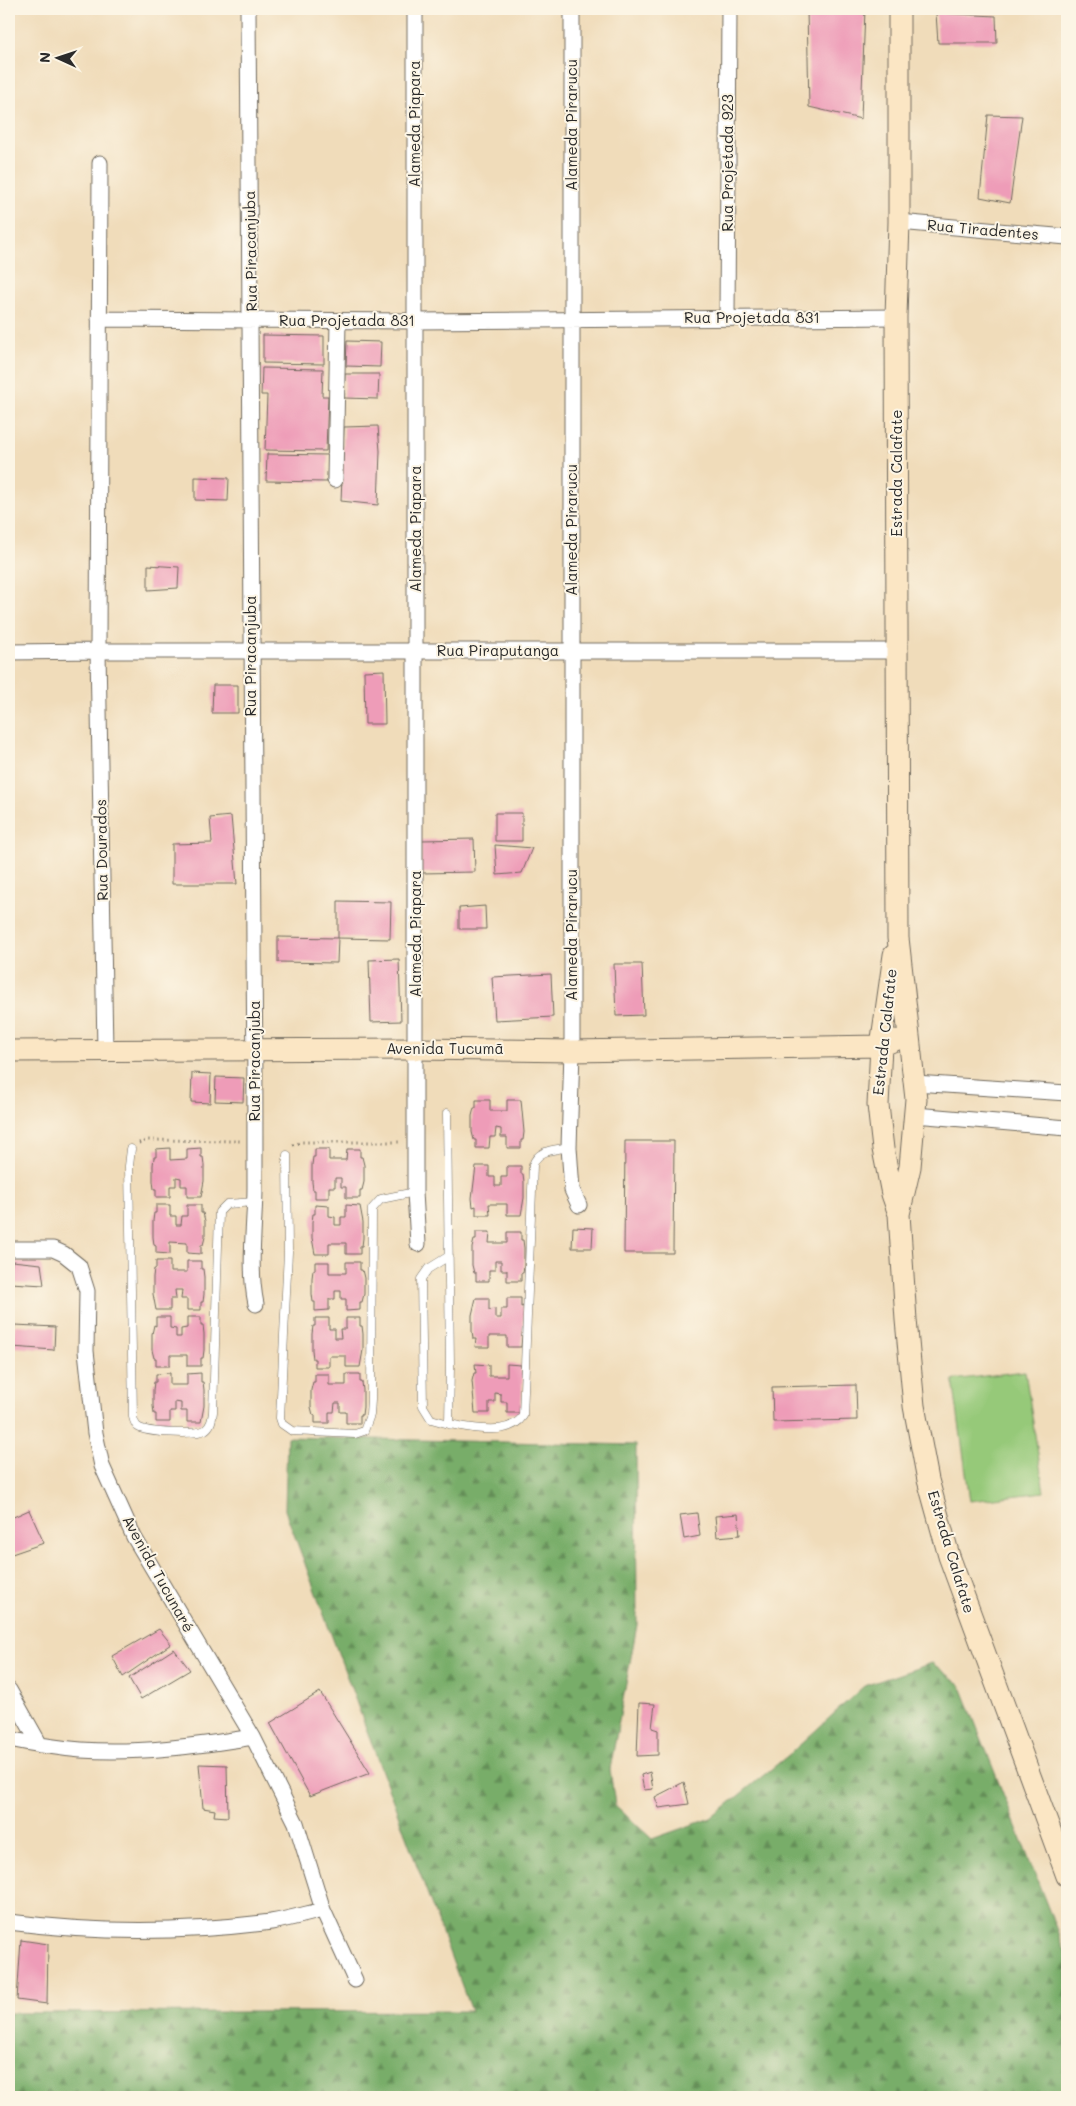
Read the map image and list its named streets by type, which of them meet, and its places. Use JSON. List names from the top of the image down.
{
  "streets": {
    "street": [
      "Alameda Piapara",
      "Alameda Pirarucu",
      "Rua Projetada 923",
      "Rua Tiradentes",
      "Rua Piracanjuba",
      "Rua Projetada 831",
      "Estrada Calafate",
      "Rua Piraputanga",
      "Rua Dourados",
      "Avenida Tucumã",
      "Avenida Tucunaré"
    ]
  },
  "crossings": [
    ["Alameda Piapara", "Rua Projetada 831"],
    ["Alameda Piapara", "Rua Piraputanga"],
    ["Alameda Piapara", "Avenida Tucumã"],
    ["Alameda Pirarucu", "Rua Projetada 831"],
    ["Alameda Pirarucu", "Rua Piraputanga"],
    ["Alameda Pirarucu", "Avenida Tucumã"],
    ["Rua Projetada 923", "Rua Projetada 831"],
    ["Rua Tiradentes", "Estrada Calafate"],
    ["Rua Piracanjuba", "Rua Projetada 831"],
    ["Rua Piracanjuba", "Rua Piraputanga"],
    ["Rua Piracanjuba", "Avenida Tucumã"],
    ["Rua Projetada 831", "Estrada Calafate"],
    ["Estrada Calafate", "Rua Piraputanga"],
    ["Estrada Calafate", "Avenida Tucumã"],
    ["Rua Piraputanga", "Rua Dourados"],
    ["Rua Dourados", "Avenida Tucumã"]
  ],
  "north": "left"
}
